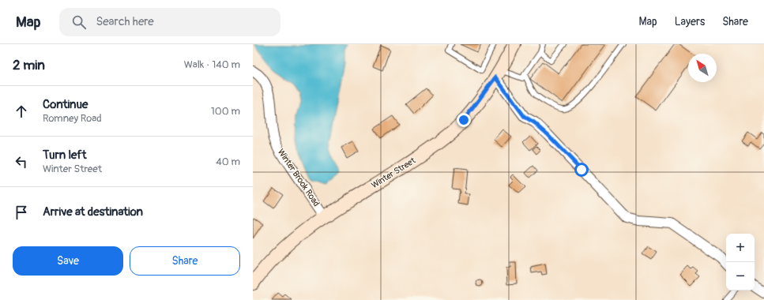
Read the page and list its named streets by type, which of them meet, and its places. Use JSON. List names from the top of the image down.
{
  "streets": {
    "street": ["Winter Street", "Winter Brook Road"]
  },
  "crossings": [
    ["Winter Street", "Winter Brook Road"]
  ],
  "north": "top left",
  "page": {
    "header": "Map",
    "search": "Search here",
    "nav": ["Map", "Layers", "Share"],
    "heading": ["2 min", "Walk · 140 m"],
    "list": [
      ["Continue", "Romney Road", "100 m"],
      ["Turn left", "Winter Street", "40 m"],
      "Arrive at destination"
    ],
    "map_buttons": ["+", "−"],
    "buttons": ["Save", "Share"]
  }
}
